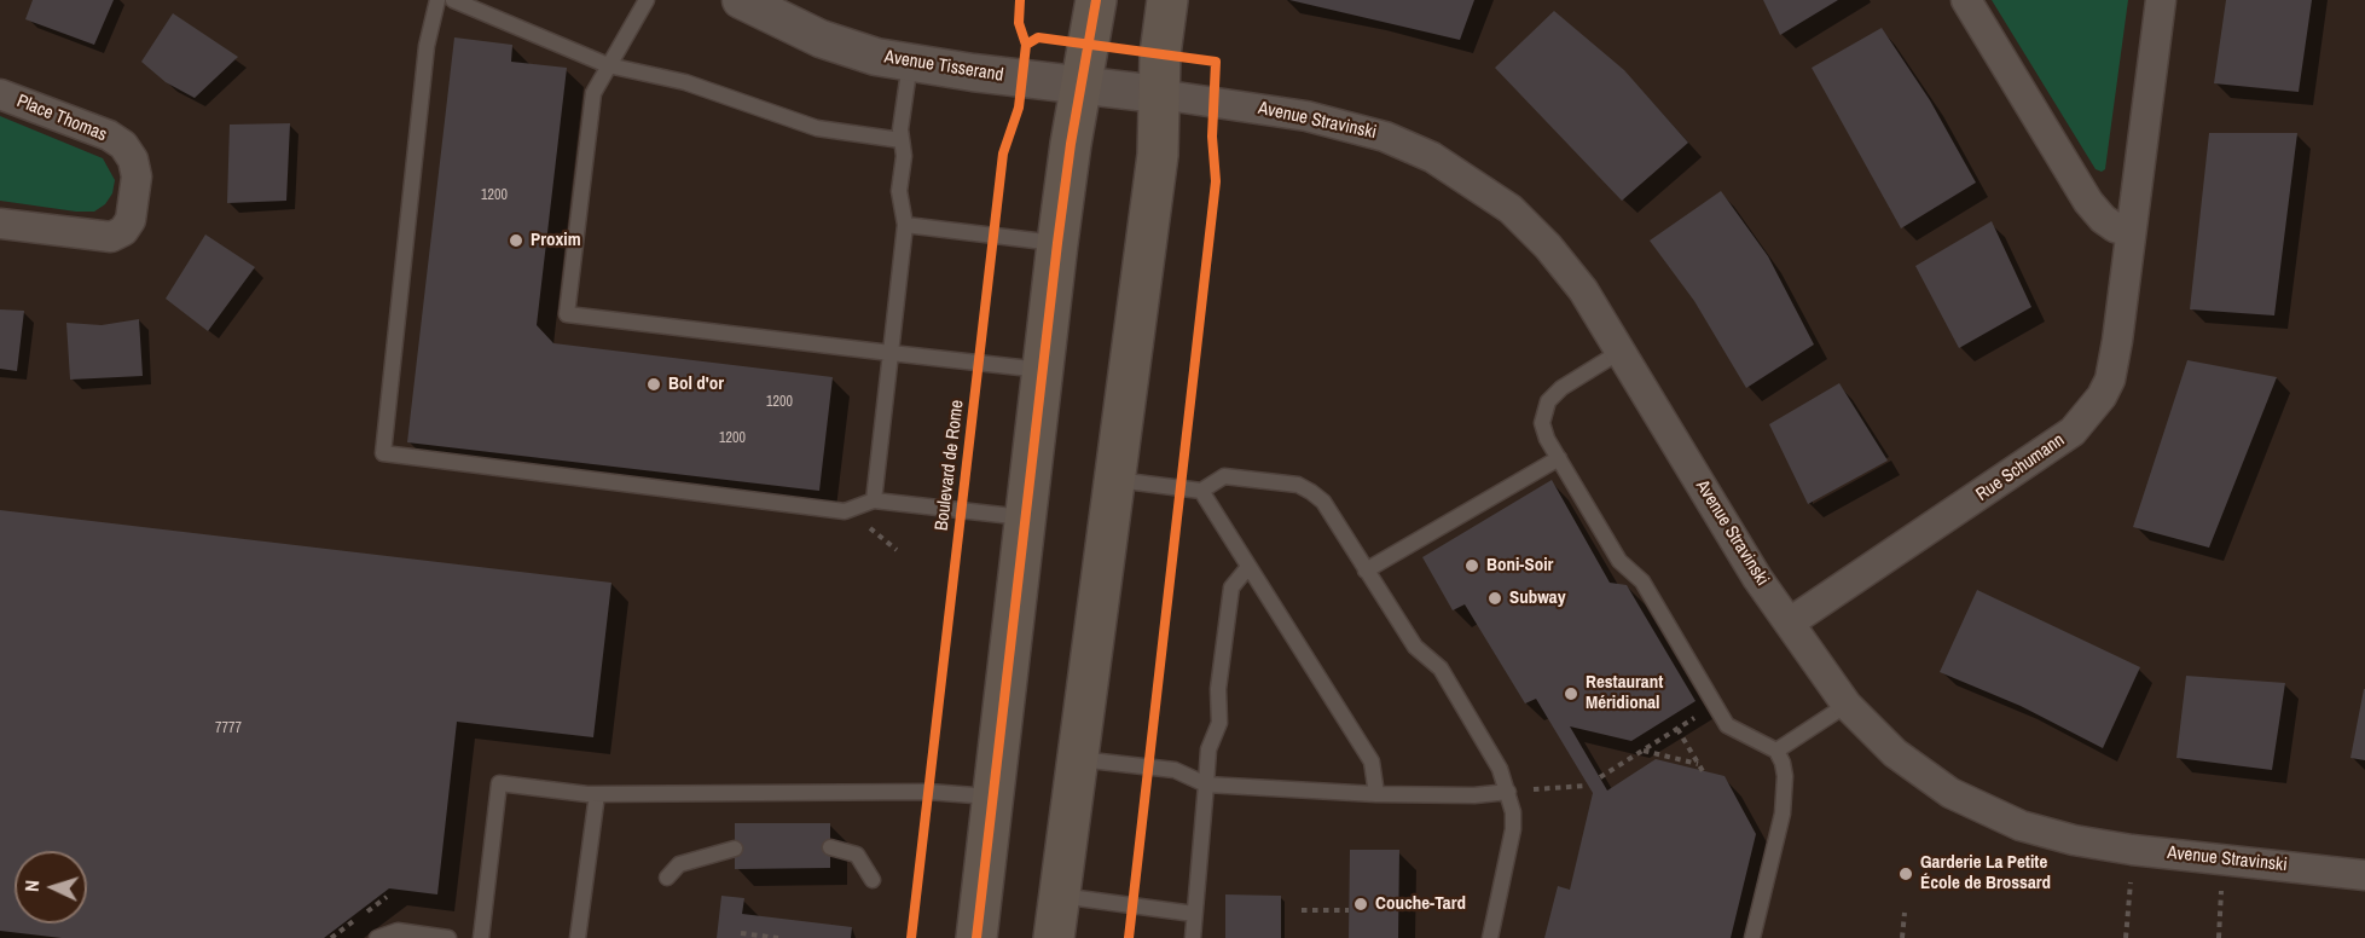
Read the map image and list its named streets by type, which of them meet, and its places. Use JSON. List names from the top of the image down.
{
  "streets": {
    "street": [
      "Avenue Tisserand",
      "Place Thomas",
      "Avenue Stravinski",
      "Rue Schumann"
    ],
    "cycle path": ["Boulevard de Rome"]
  },
  "crossings": [
    ["Avenue Tisserand", "Avenue Stravinski"],
    ["Avenue Stravinski", "Rue Schumann"]
  ],
  "places": [
    "Proxim",
    "Bol d'or",
    "Boni-Soir",
    "Subway",
    "Restaurant Méridional",
    "Garderie La Petite École de Brossard",
    "Couche-Tard"
  ],
  "house_numbers": [
    "1200",
    "1200",
    "1200",
    "7777"
  ],
  "north": "left"
}
